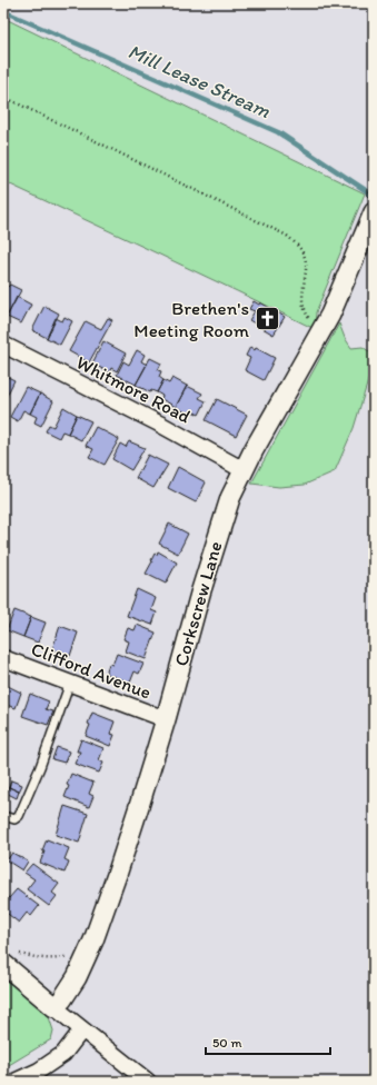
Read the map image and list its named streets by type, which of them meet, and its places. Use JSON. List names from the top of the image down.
{
  "streets": {
    "street": ["Whitmore Road", "Corkscrew Lane", "Clifford Avenue"]
  },
  "crossings": [
    ["Whitmore Road", "Corkscrew Lane"],
    ["Corkscrew Lane", "Clifford Avenue"]
  ],
  "water": ["Mill Lease Stream"],
  "places": {
    "church": ["Brethen's Meeting Room"]
  },
  "scale_bar": "50 m"
}
